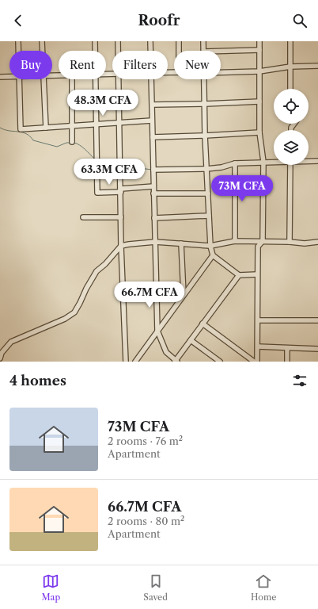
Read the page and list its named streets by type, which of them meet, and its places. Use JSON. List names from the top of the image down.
{
  "page": {
    "header": "Roofr",
    "chip": [
      "Buy",
      "Rent",
      "Filters",
      "New"
    ],
    "price": [
      "48.3M CFA",
      "63.3M CFA",
      "73M CFA",
      "66.7M CFA"
    ],
    "heading": "4 homes",
    "list": [
      {
        "name": "73M CFA",
        "note": "2 rooms · 76 m² · Apartment"
      },
      {
        "name": "66.7M CFA",
        "note": "2 rooms · 80 m² · Apartment"
      }
    ],
    "tabs": ["Map", "Saved", "Home"]
  }
}
